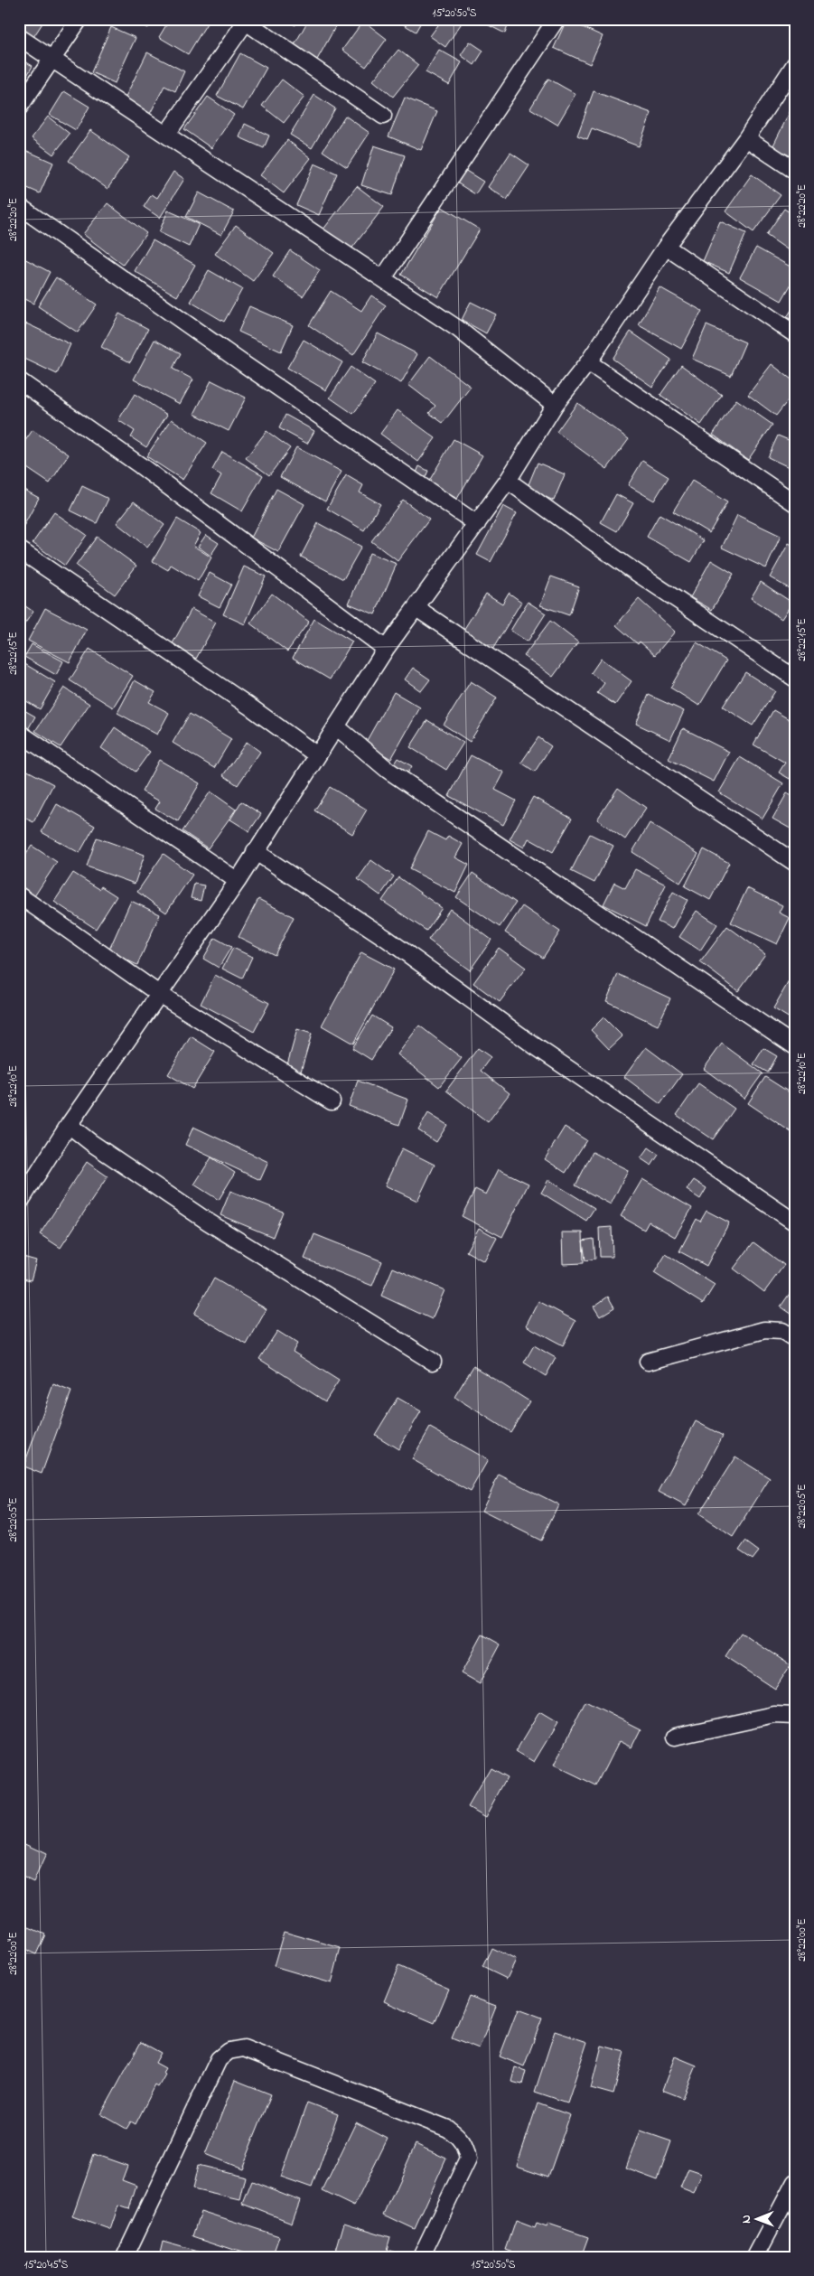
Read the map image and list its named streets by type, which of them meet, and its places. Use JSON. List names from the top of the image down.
{
  "north": "left",
  "coordinates": [
    "15°20'50\"S",
    "28°22'20\"E",
    "28°22'15\"E",
    "28°22'10\"E",
    "28°22'05\"E",
    "28°22'00\"E",
    "15°20'45\"S"
  ]
}
